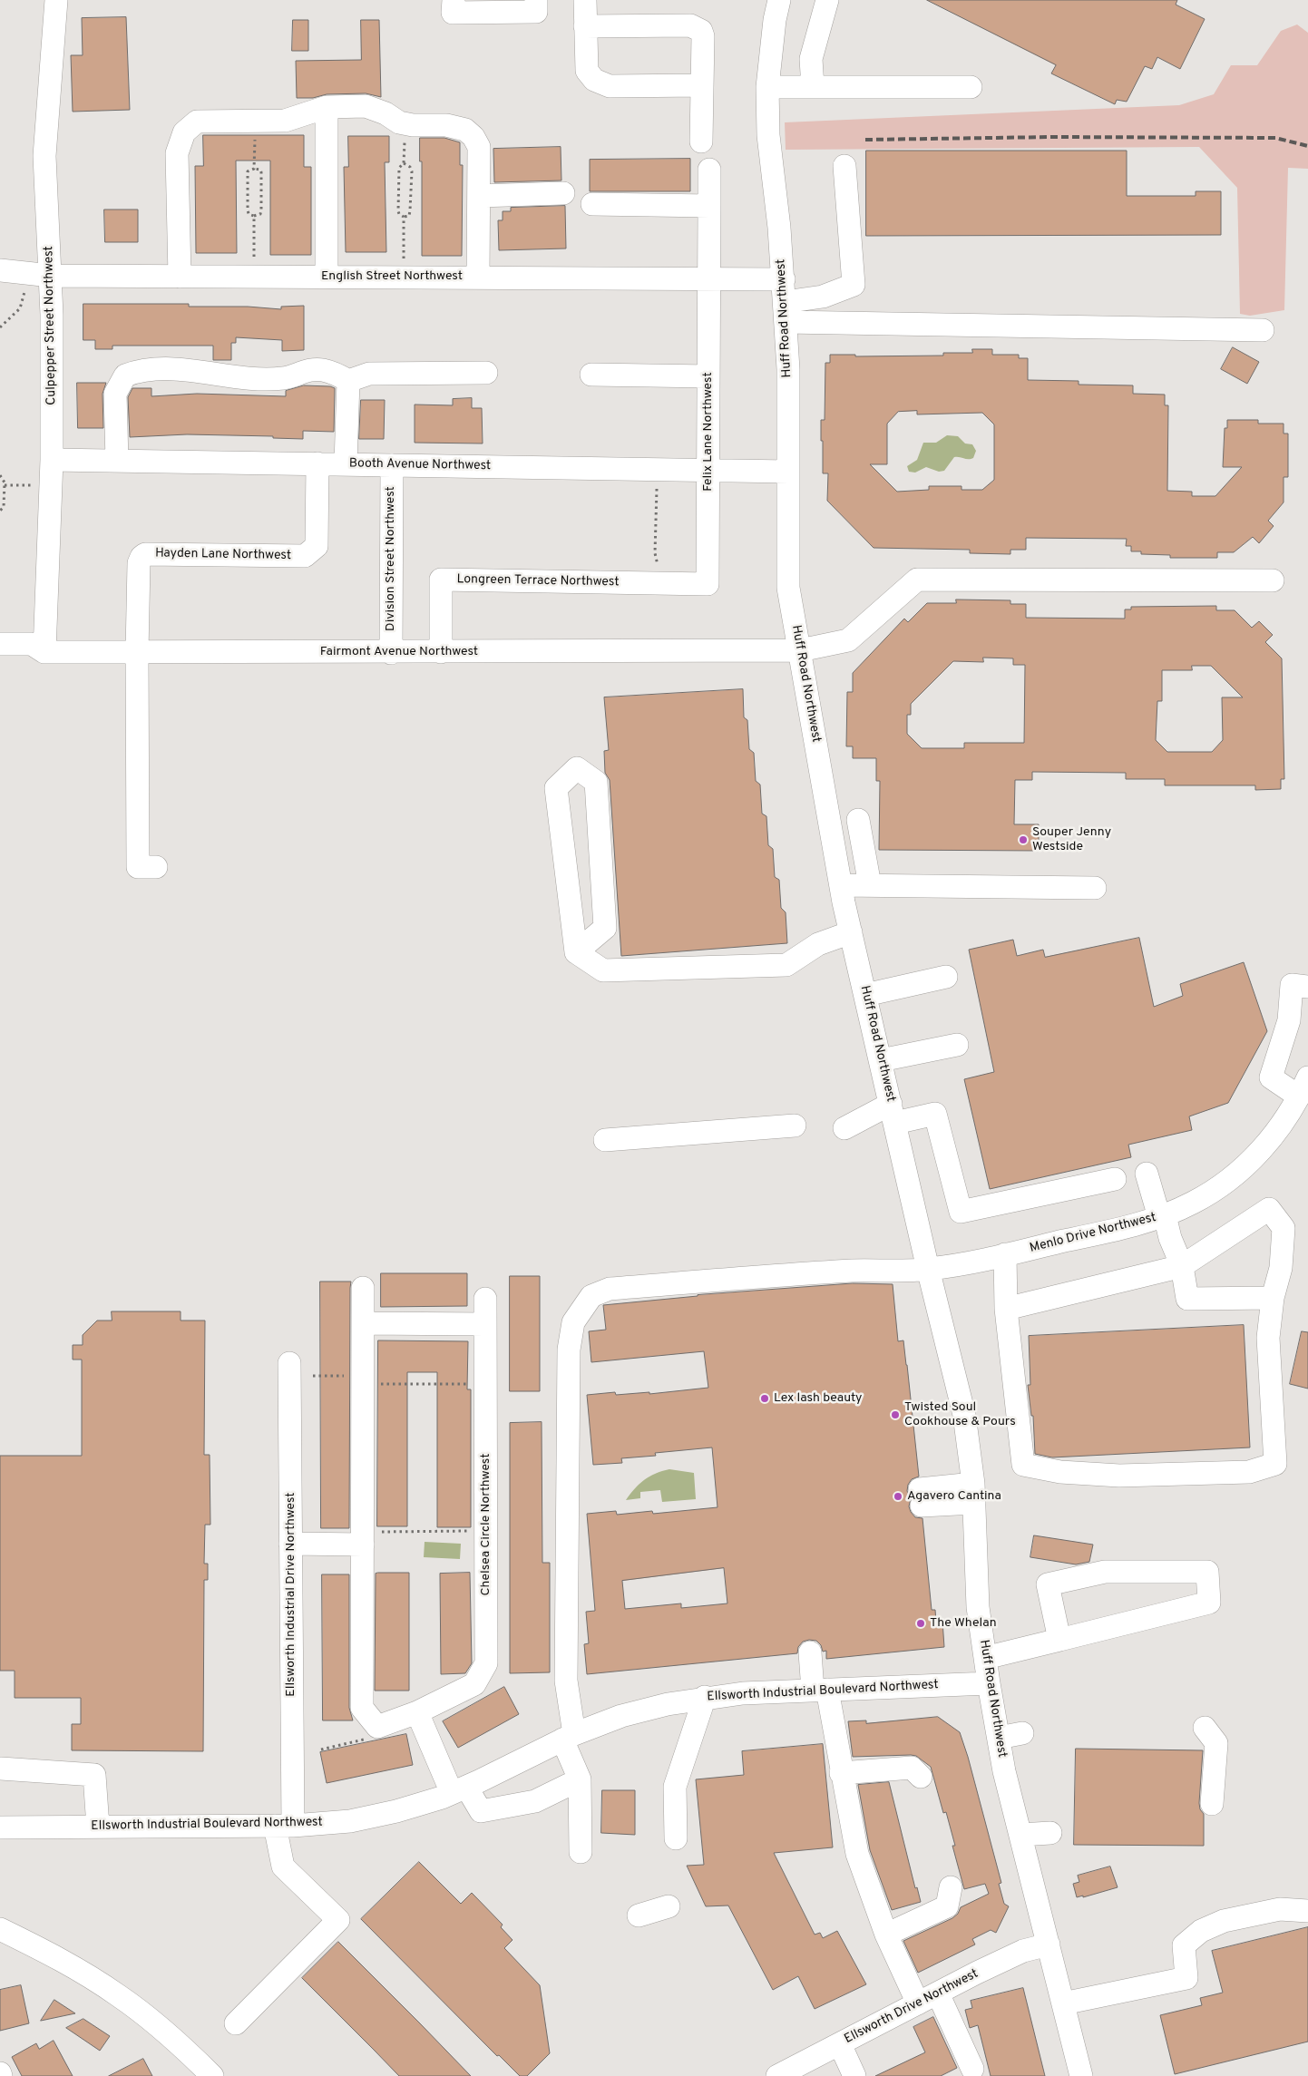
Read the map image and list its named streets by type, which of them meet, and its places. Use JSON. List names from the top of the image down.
{
  "streets": {
    "street": [
      "English Street Northwest",
      "Huff Road Northwest",
      "Culpepper Street Northwest",
      "Felix Lane Northwest",
      "Booth Avenue Northwest",
      "Hayden Lane Northwest",
      "Division Street Northwest",
      "Longreen Terrace Northwest",
      "Fairmont Avenue Northwest",
      "Menlo Drive Northwest",
      "Chelsea Circle Northwest",
      "Ellsworth Industrial Drive Northwest",
      "Ellsworth Industrial Boulevard Northwest",
      "Ellsworth Drive Northwest"
    ]
  },
  "crossings": [
    ["English Street Northwest", "Huff Road Northwest"],
    ["English Street Northwest", "Culpepper Street Northwest"],
    ["English Street Northwest", "Felix Lane Northwest"],
    ["Huff Road Northwest", "Booth Avenue Northwest"],
    ["Huff Road Northwest", "Fairmont Avenue Northwest"],
    ["Huff Road Northwest", "Menlo Drive Northwest"],
    ["Huff Road Northwest", "Ellsworth Industrial Boulevard Northwest"],
    ["Huff Road Northwest", "Ellsworth Drive Northwest"],
    ["Culpepper Street Northwest", "Booth Avenue Northwest"],
    ["Culpepper Street Northwest", "Fairmont Avenue Northwest"],
    ["Felix Lane Northwest", "Booth Avenue Northwest"],
    ["Felix Lane Northwest", "Longreen Terrace Northwest"],
    ["Booth Avenue Northwest", "Hayden Lane Northwest"],
    ["Booth Avenue Northwest", "Division Street Northwest"],
    ["Hayden Lane Northwest", "Fairmont Avenue Northwest"],
    ["Division Street Northwest", "Fairmont Avenue Northwest"],
    ["Longreen Terrace Northwest", "Fairmont Avenue Northwest"],
    ["Menlo Drive Northwest", "Ellsworth Industrial Boulevard Northwest"],
    ["Ellsworth Industrial Drive Northwest", "Ellsworth Industrial Boulevard Northwest"]
  ],
  "places": [
    "Souper Jenny Westside",
    "Lex lash beauty",
    "Twisted Soul Cookhouse & Pours",
    "Agavero Cantina",
    "The Whelan"
  ]
}
